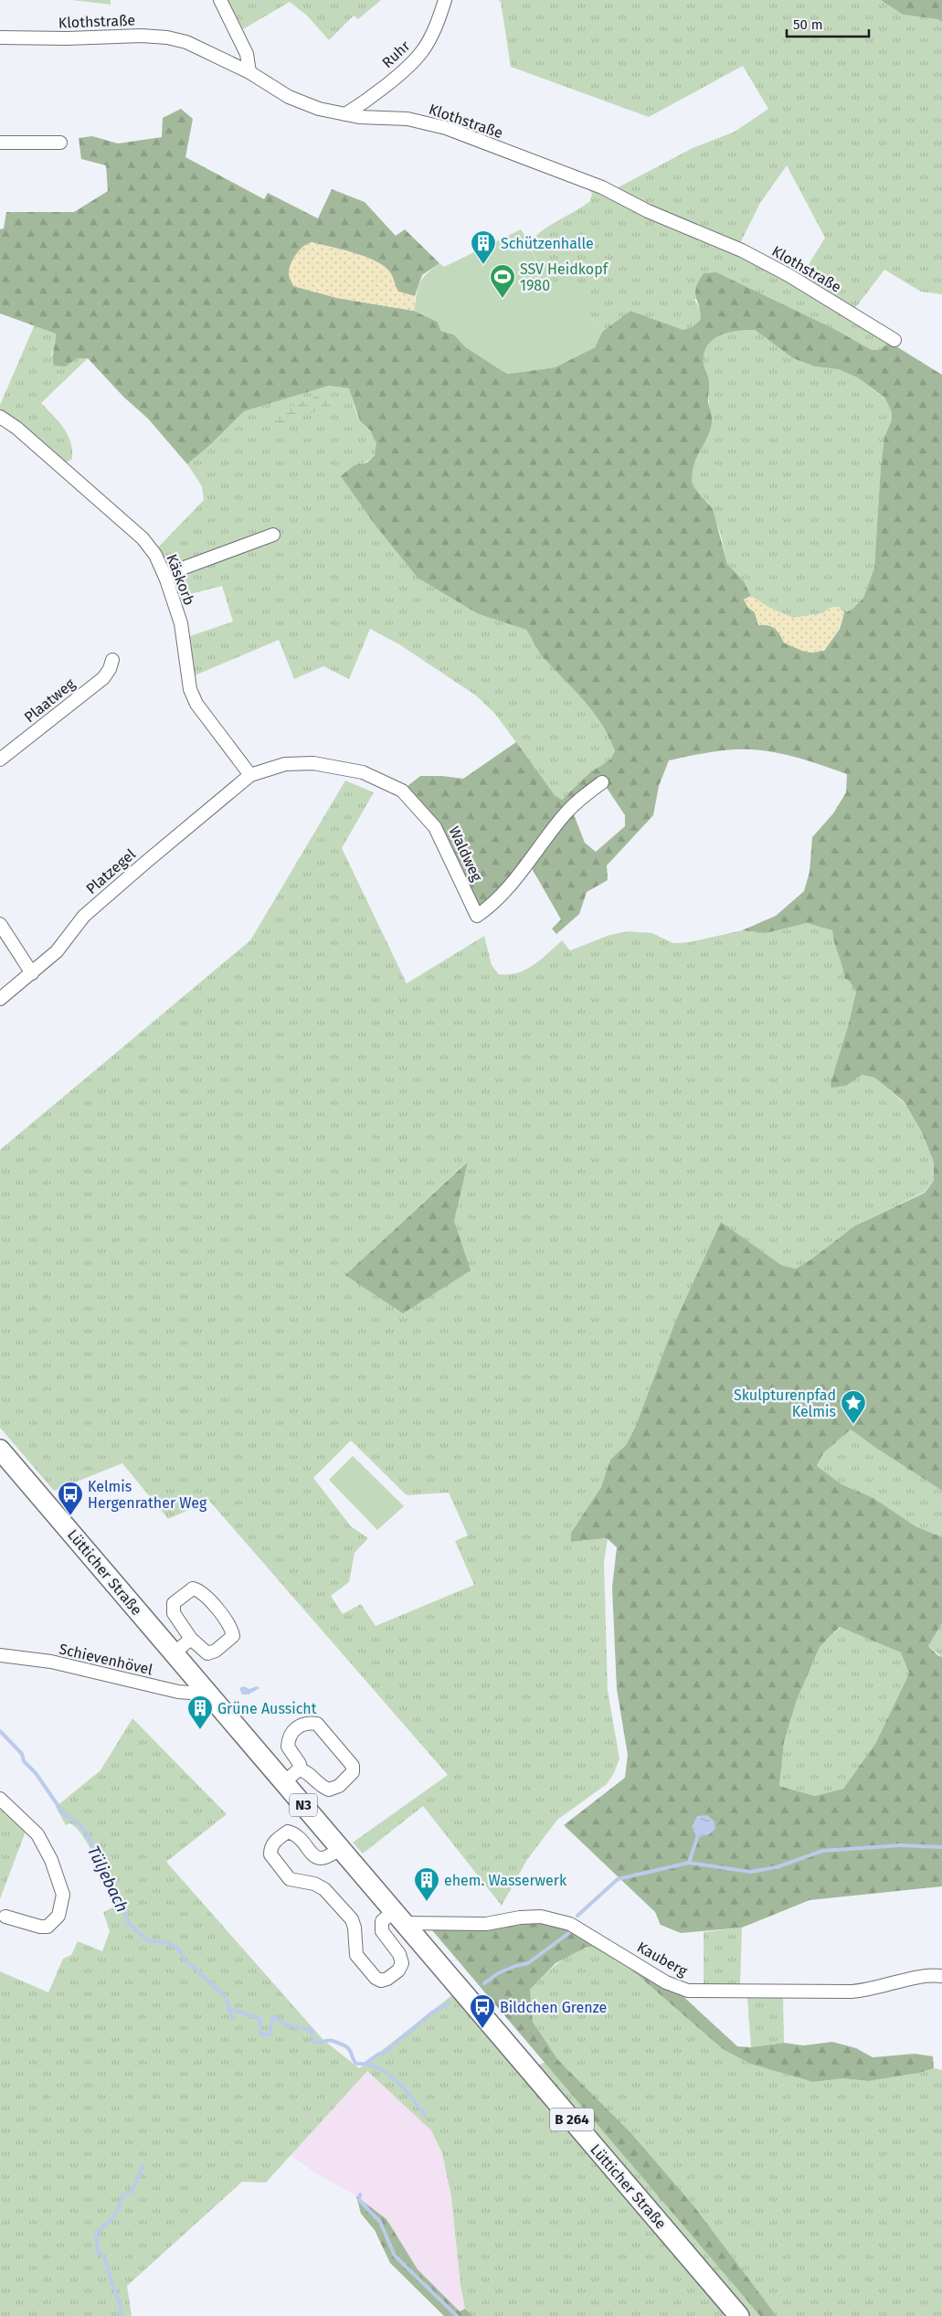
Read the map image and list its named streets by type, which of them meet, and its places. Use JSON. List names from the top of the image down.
{
  "streets": {
    "main road": ["Lütticher Straße", "N3", "B 264"],
    "street": [
      "Klothstraße",
      "Ruhr",
      "Käskorb",
      "Plaatweg",
      "Waldweg",
      "Platzegel",
      "Schievenhövel",
      "Kauberg"
    ]
  },
  "crossings": [
    ["Klothstraße", "Ruhr"],
    ["Käskorb", "Waldweg"],
    ["Käskorb", "Platzegel"],
    ["Waldweg", "Platzegel"],
    ["Lütticher Straße", "Schievenhövel"],
    ["Lütticher Straße", "Kauberg"]
  ],
  "water": ["Tüljebach"],
  "places": {
    "building": ["Schützenhalle", "Grüne Aussicht", "ehem. Wasserwerk"],
    "sports": ["SSV Heidkopf 1980"],
    "place": ["Skulpturenpfad Kelmis"],
    "bus stop": ["Kelmis Hergenrather Weg", "Bildchen Grenze"]
  },
  "scale_bar": "50 m"
}
